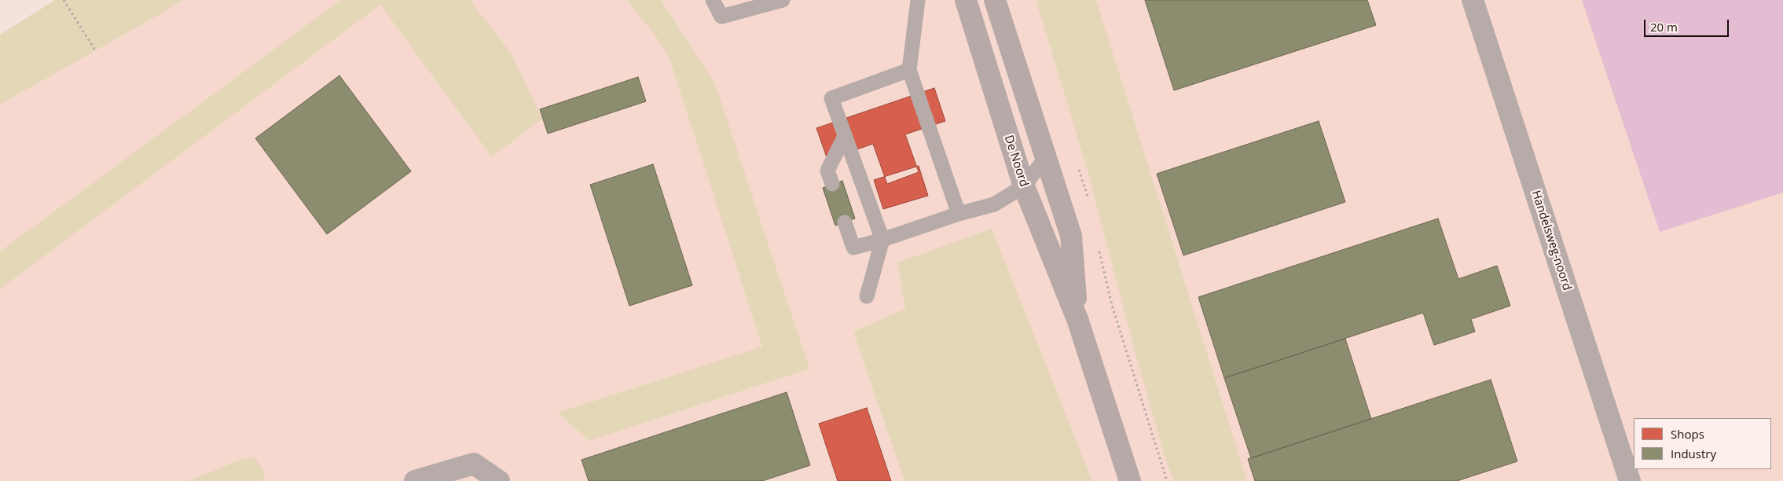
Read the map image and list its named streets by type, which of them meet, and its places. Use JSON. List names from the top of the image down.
{
  "streets": {
    "main road": ["De Noord"],
    "street": ["Handelsweg-noord"]
  },
  "legend": ["Shops", "Industry"],
  "scale_bar": "20 m"
}
